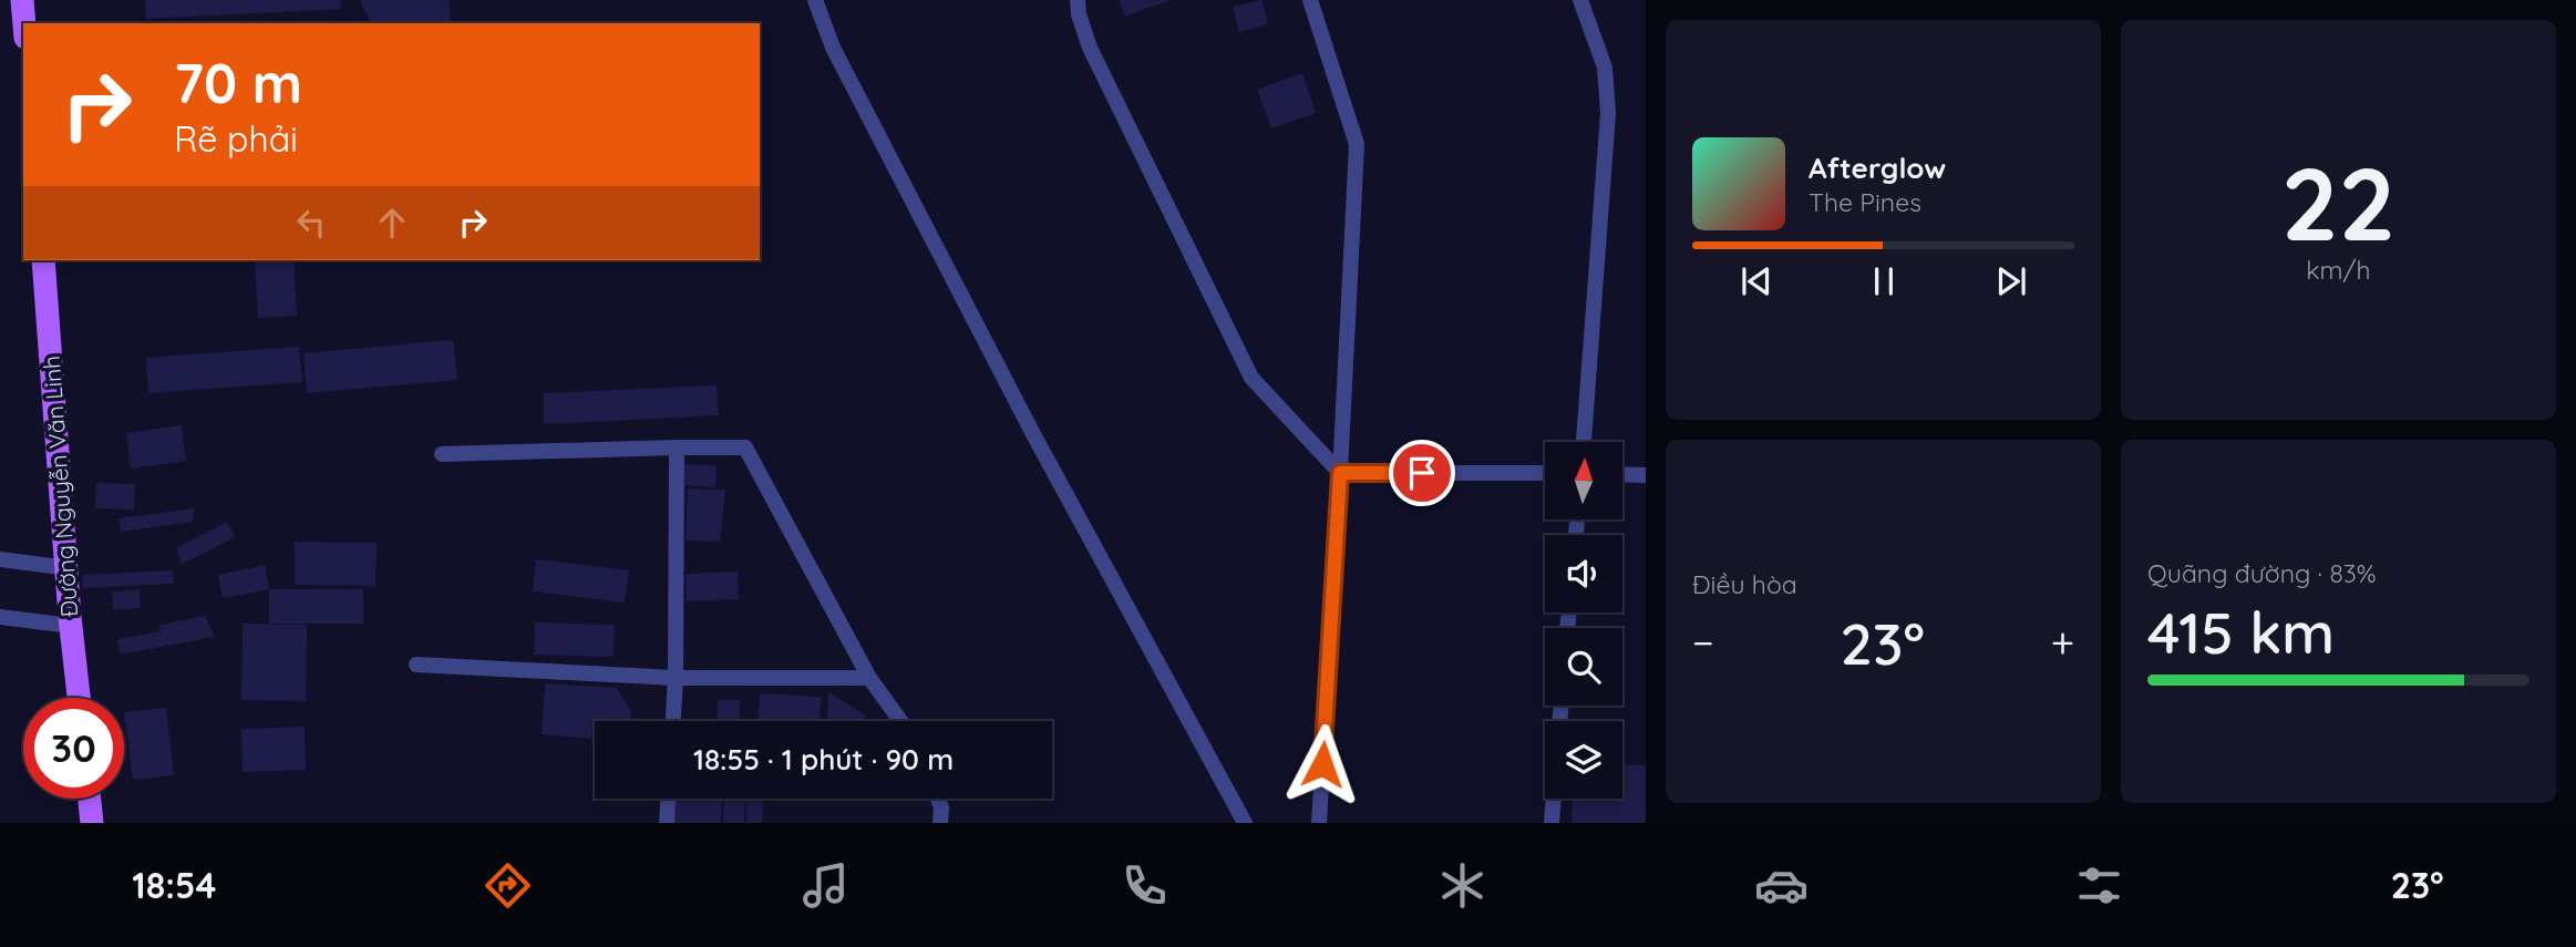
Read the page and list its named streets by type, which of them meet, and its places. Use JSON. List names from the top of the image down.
{
  "streets": {
    "main road": ["Đường Nguyễn Văn Linh"]
  },
  "north": "top",
  "page": {
    "tile": [
      ["22", "km/h"],
      "Điều hòa",
      ["Quãng đường · 83%", "415 km"]
    ],
    "turn": ["70 m", "Rẽ phải"],
    "song": ["Afterglow", "The Pines"],
    "heat": ["−", "23°", "+"],
    "limit": "30",
    "trip": "18:55 · 1 phút · 90 m",
    "tabs": ["18:54", "23°"]
  }
}
